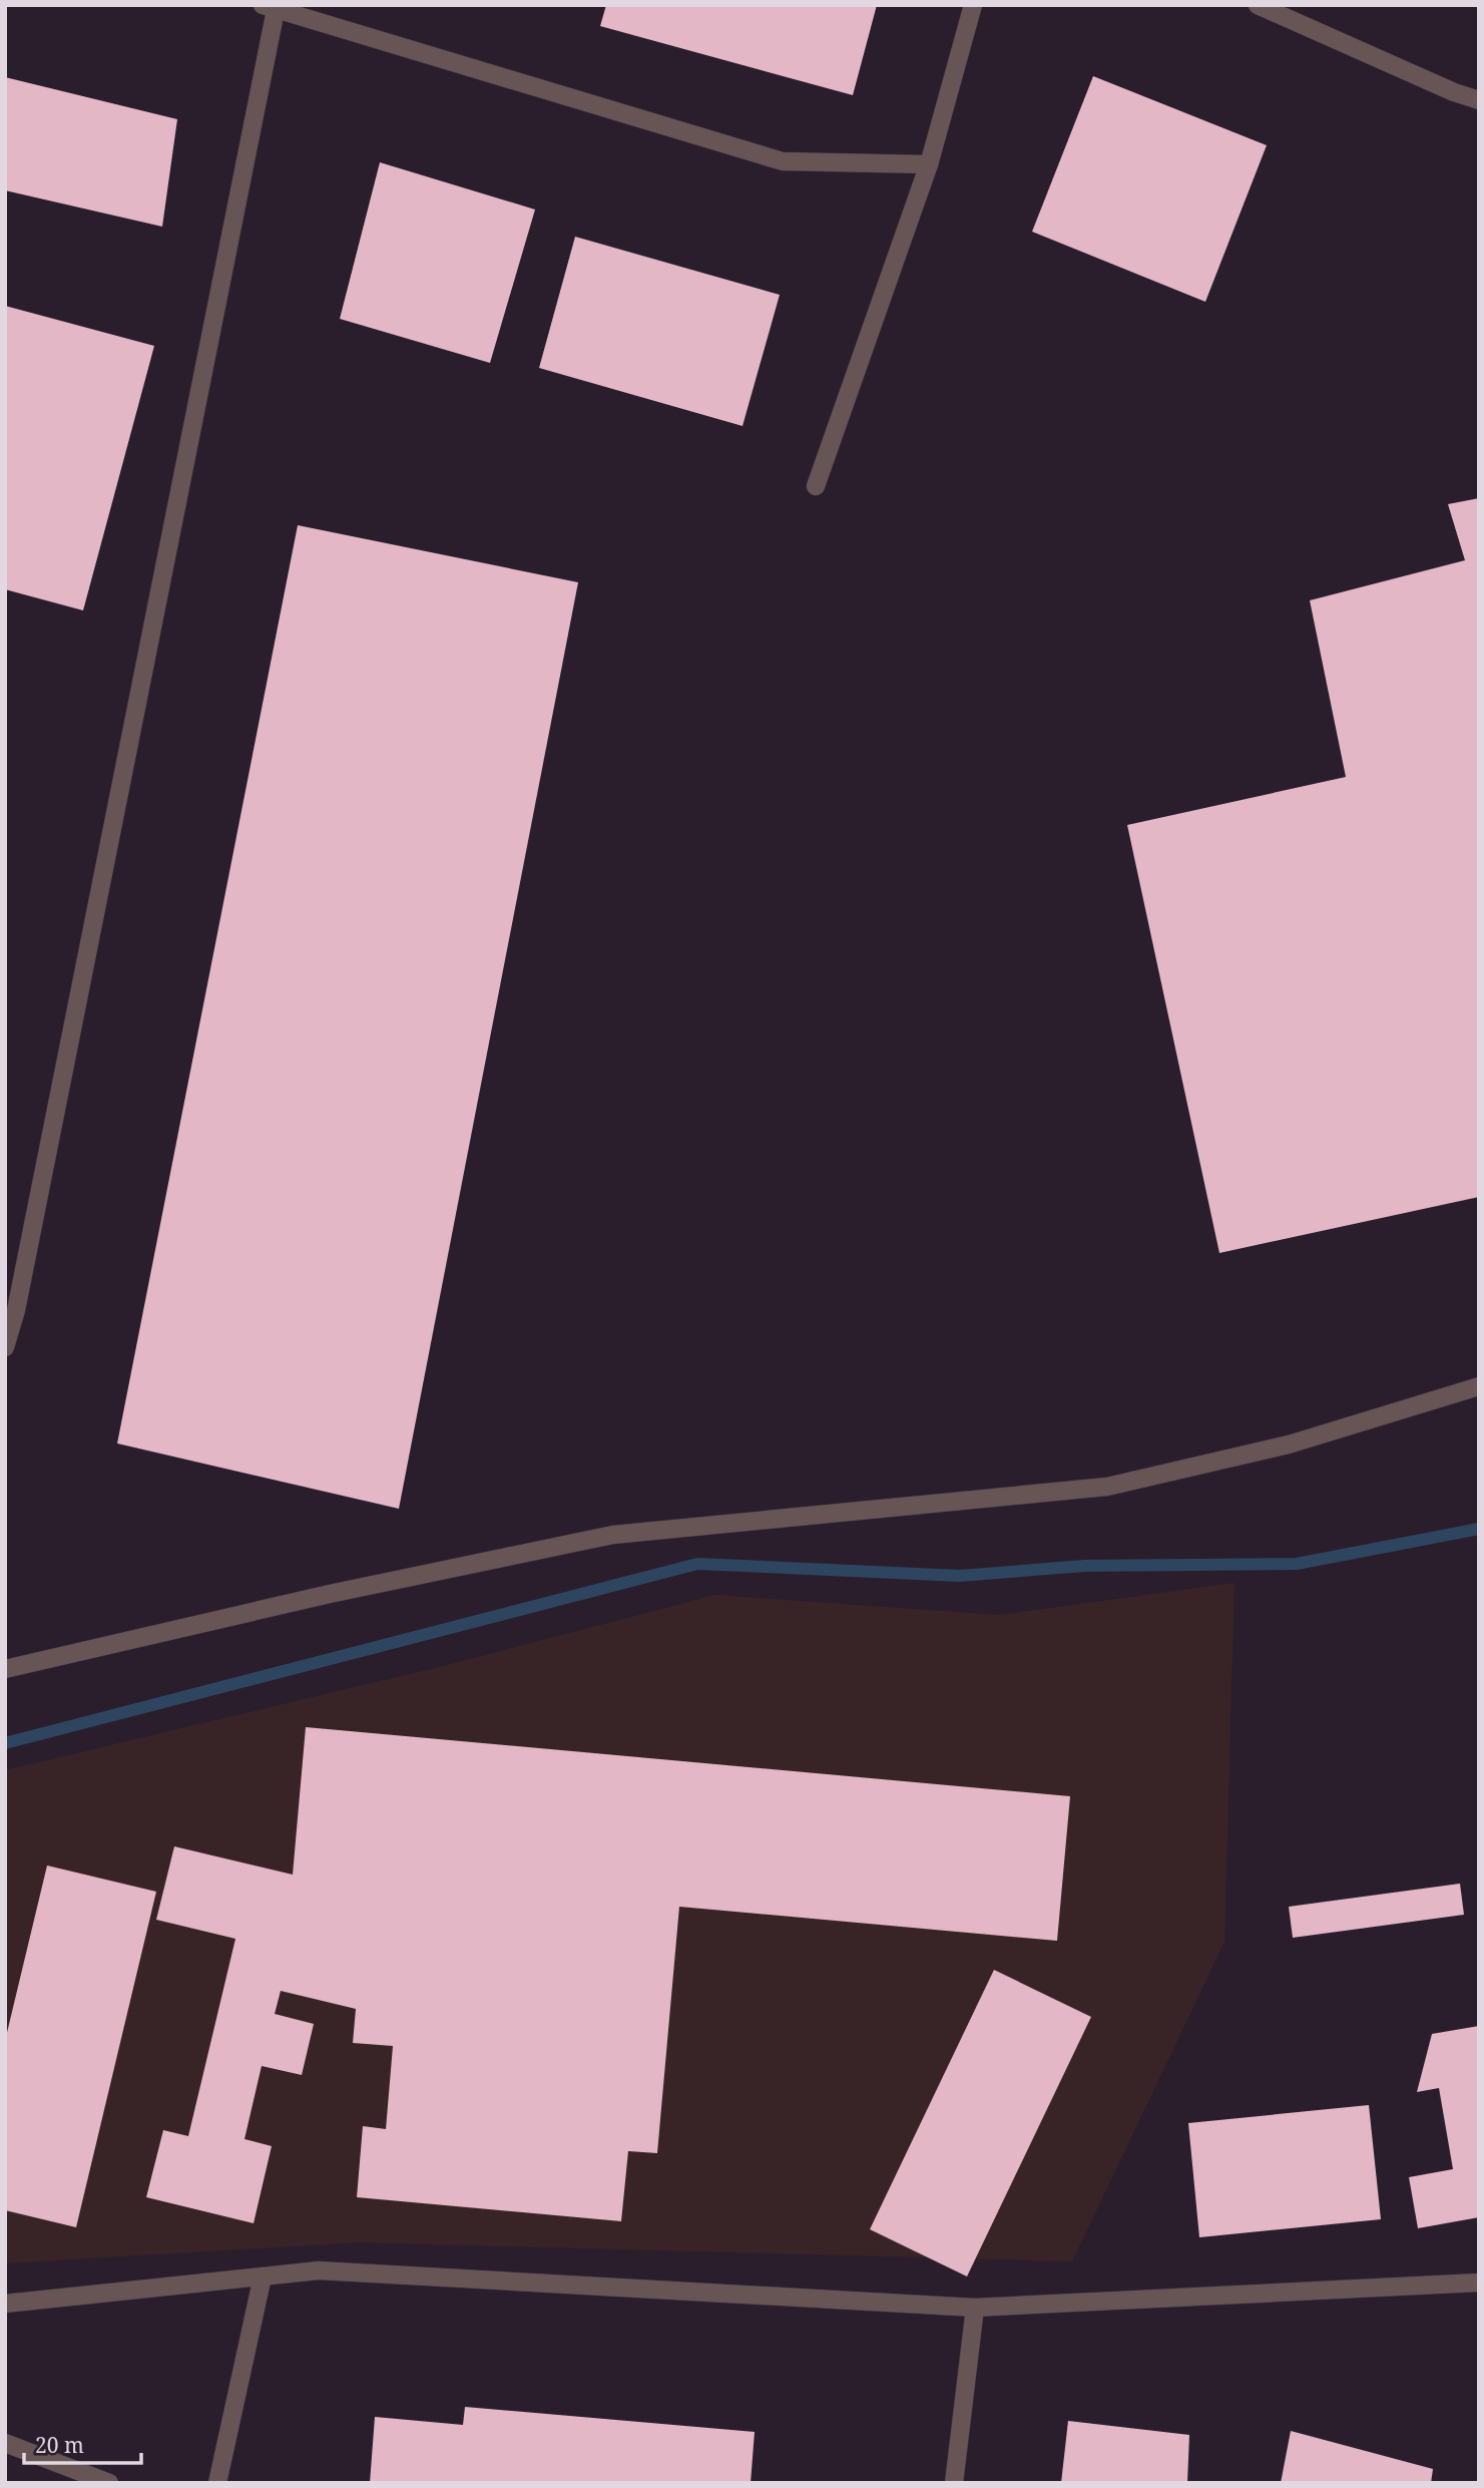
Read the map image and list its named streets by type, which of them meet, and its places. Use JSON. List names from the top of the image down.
{
  "scale_bar": "20 m"
}
